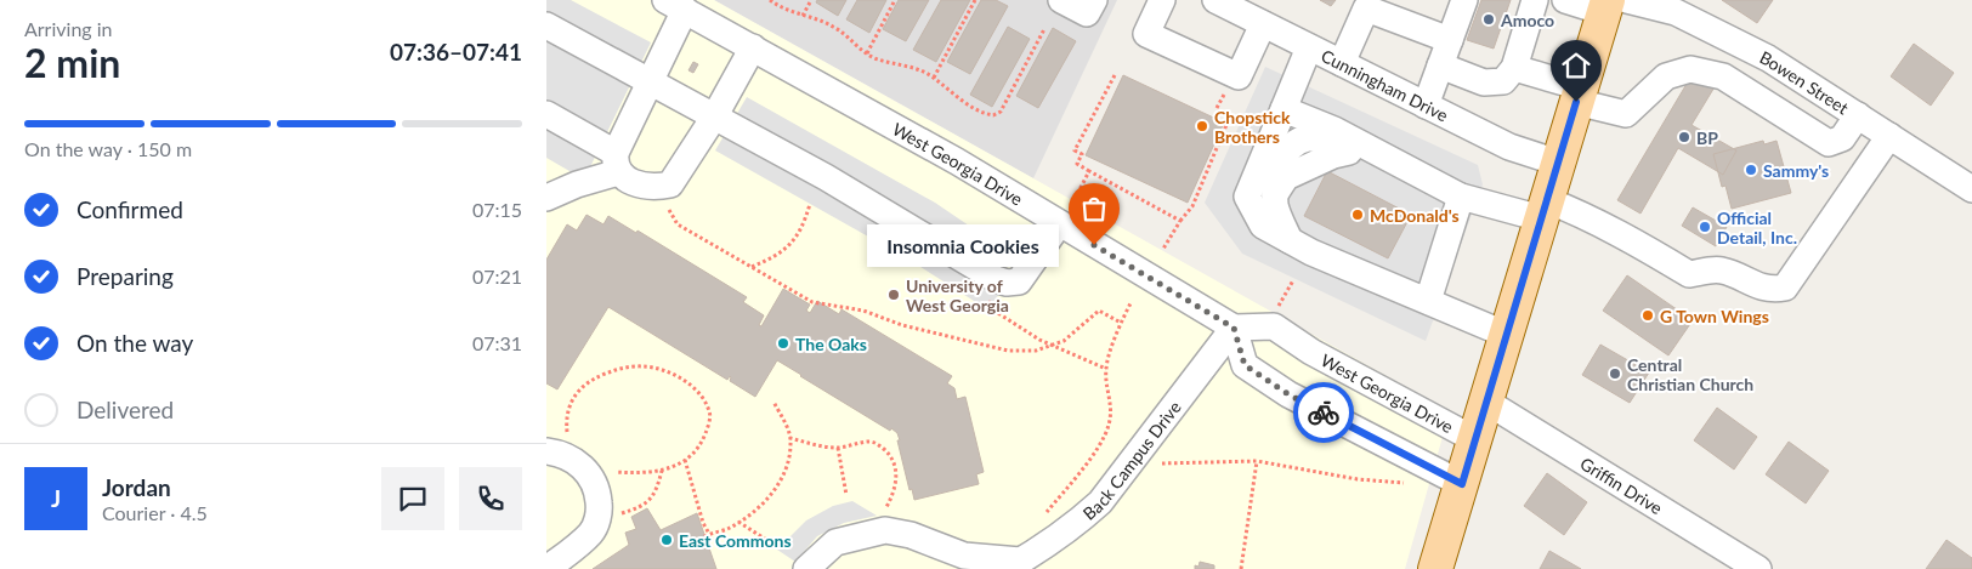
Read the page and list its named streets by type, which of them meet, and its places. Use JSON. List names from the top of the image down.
{
  "streets": {
    "street": [
      "Bowen Street",
      "Cunningham Drive",
      "West Georgia Drive",
      "Back Campus Drive",
      "Griffin Drive"
    ]
  },
  "crossings": [
    ["West Georgia Drive", "Back Campus Drive"]
  ],
  "places": [
    "Amoco",
    "Chopstick Brothers",
    "BP",
    "Sammy's",
    "McDonald's",
    "Official Detail, Inc.",
    "Insomnia Cookies",
    "University of West Georgia",
    "G Town Wings",
    "The Oaks",
    "Central Christian Church",
    "East Commons"
  ],
  "page": {
    "heading": ["2 min", "Arriving in", "07:36–07:41"],
    "panel": ["Jordan", "Courier · 4.5"],
    "bar": "On the way · 150 m",
    "list": [
      ["Confirmed", "07:15"],
      ["Preparing", "07:21"],
      ["On the way", "07:31"],
      "Delivered"
    ],
    "bubble": "Insomnia Cookies",
    "round": "J"
  }
}
